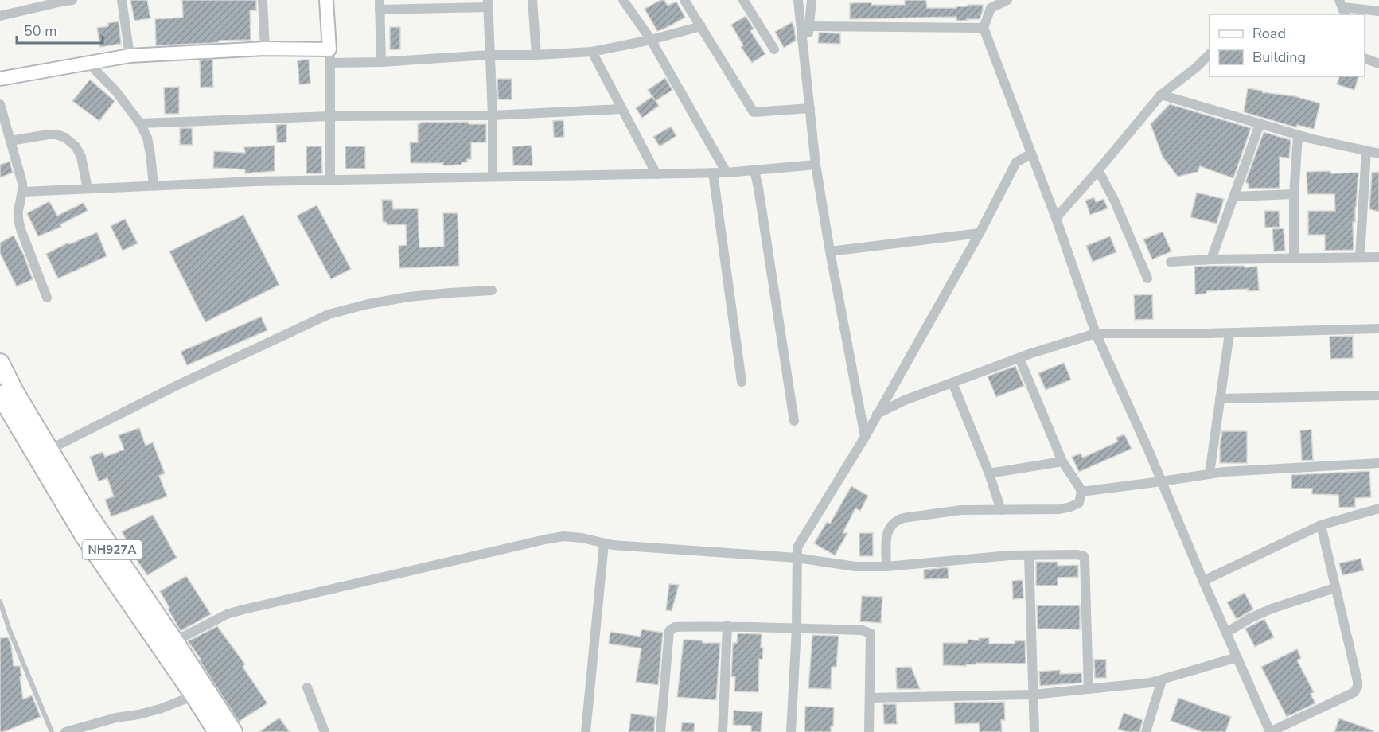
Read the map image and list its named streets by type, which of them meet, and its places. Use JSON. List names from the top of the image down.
{
  "streets": {
    "highway": ["NH927A"]
  },
  "legend": ["Road", "Building"],
  "scale_bar": "50 m"
}
